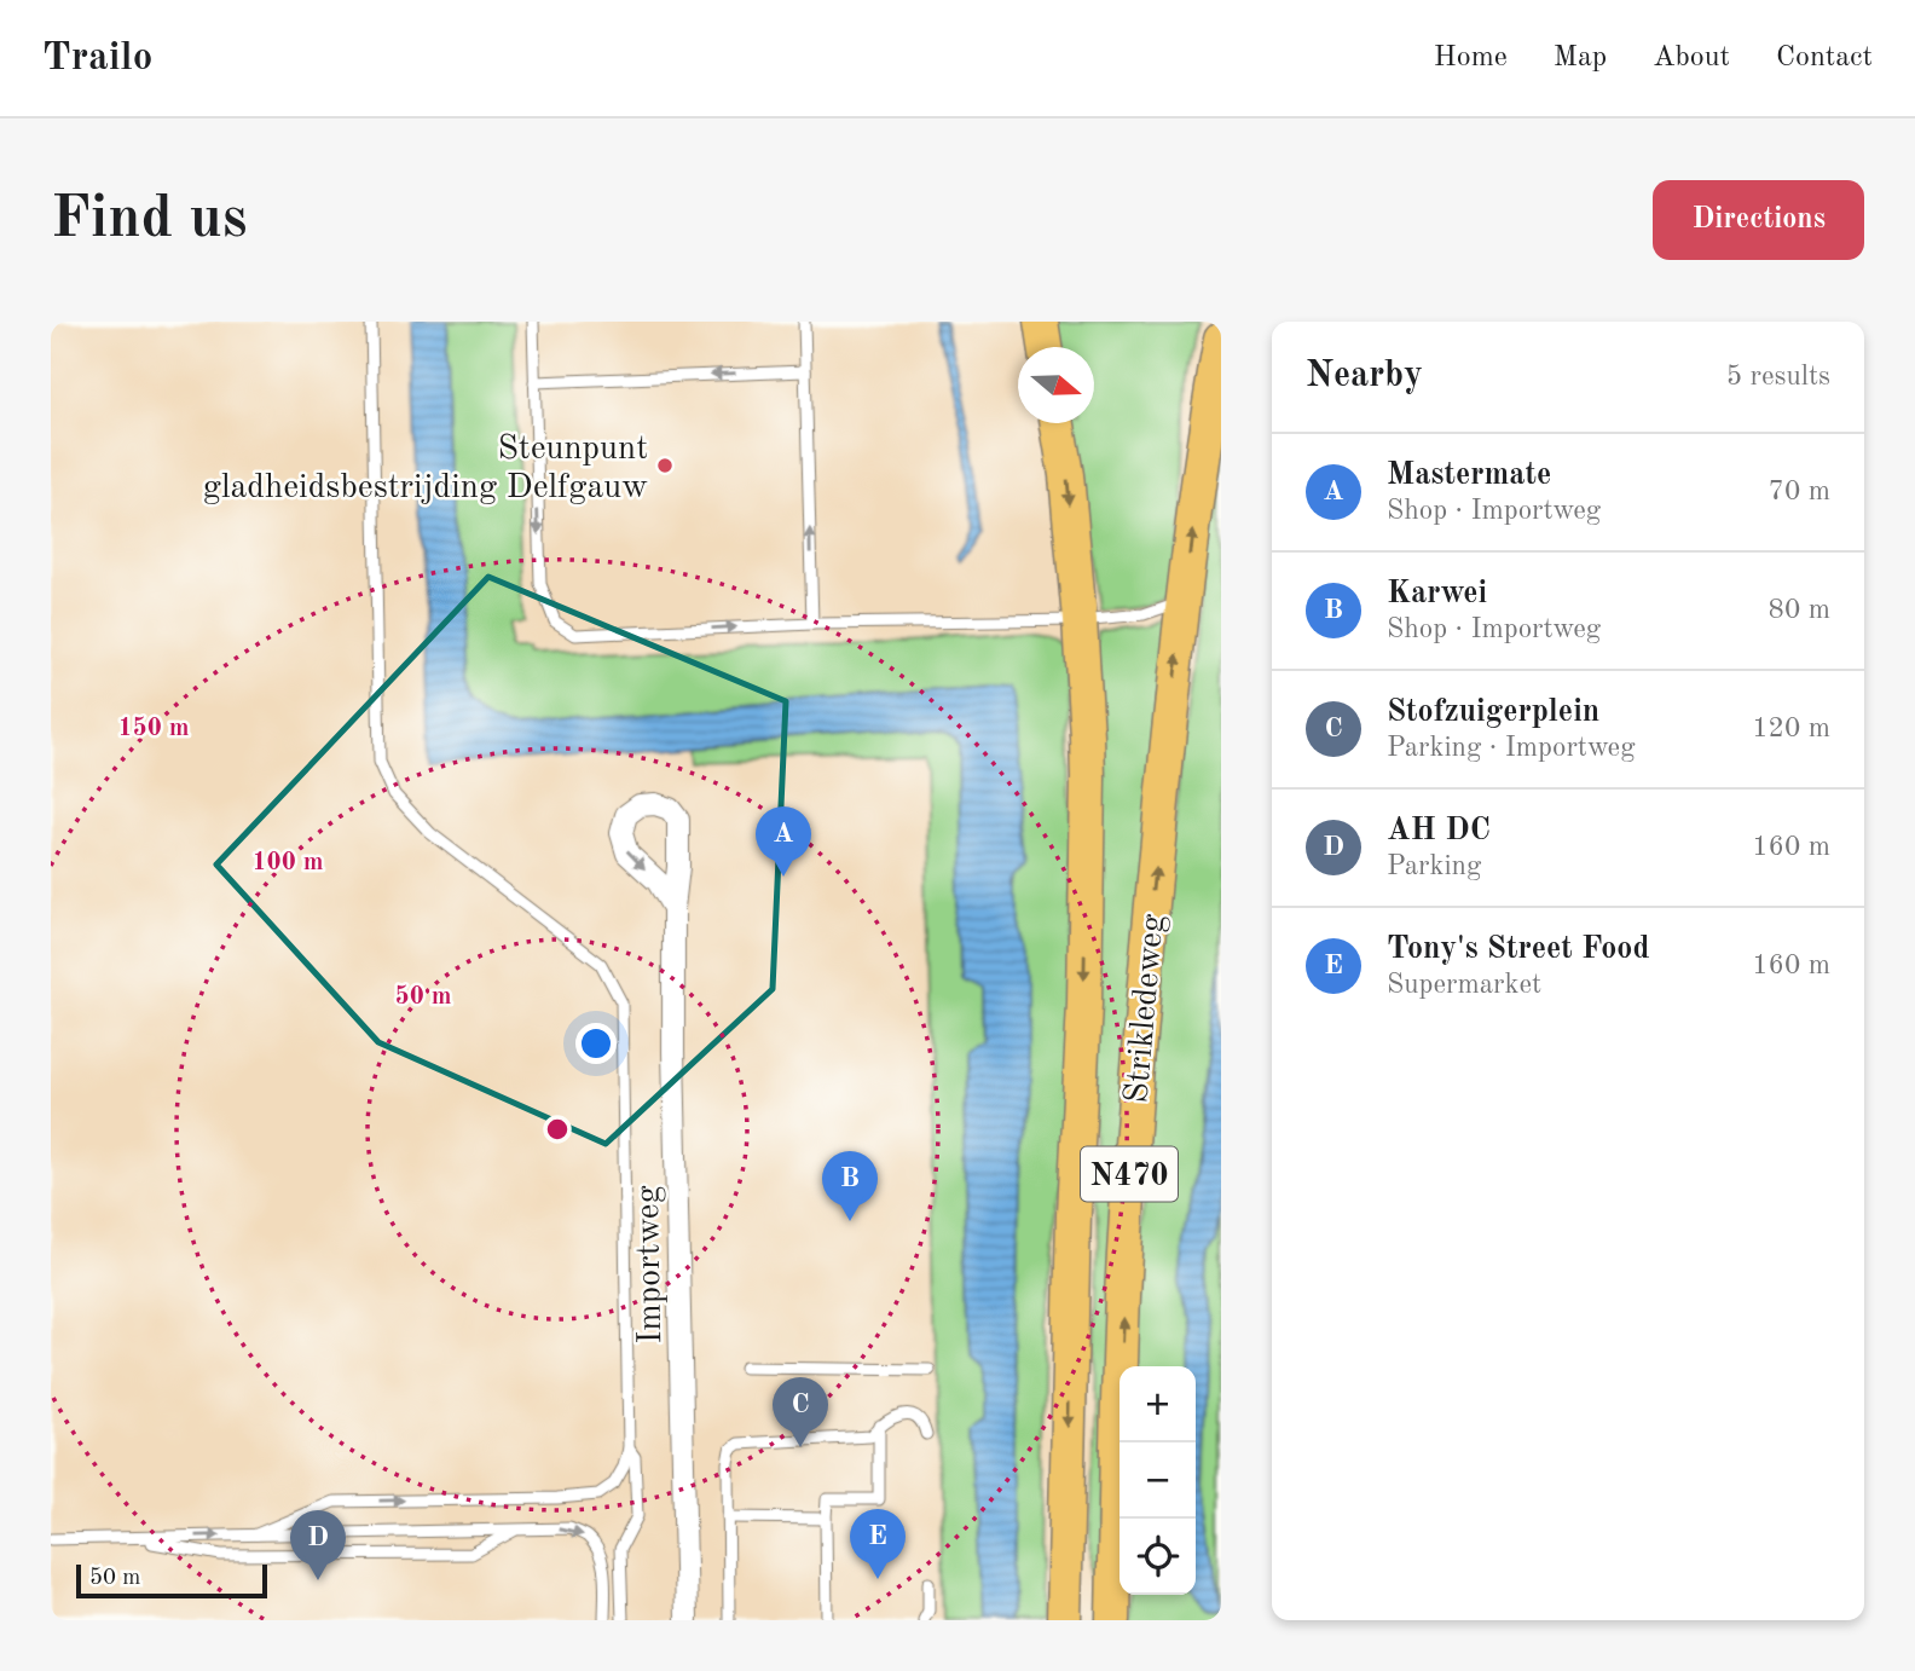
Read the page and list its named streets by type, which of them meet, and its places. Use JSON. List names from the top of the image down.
{
  "streets": {
    "main road": ["Strikledeweg", "N470"],
    "street": ["Importweg"]
  },
  "places": ["Steunpunt gladheidsbestrijding Delfgauw"],
  "scale_bar": "50 m",
  "north": "right",
  "page": {
    "header": "Trailo",
    "nav": [
      "Home",
      "Map",
      "About",
      "Contact"
    ],
    "buttons": "Directions",
    "title": "Find us",
    "heading": ["Nearby", "5 results"],
    "list": [
      {
        "mark": "A",
        "name": "Mastermate",
        "note": "Shop · Importweg",
        "value": "70 m"
      },
      {
        "mark": "B",
        "name": "Karwei",
        "note": "Shop · Importweg",
        "value": "80 m"
      },
      {
        "mark": "C",
        "name": "Stofzuigerplein",
        "note": "Parking · Importweg",
        "value": "120 m"
      },
      {
        "mark": "D",
        "name": "AH DC",
        "note": "Parking",
        "value": "160 m"
      },
      {
        "mark": "E",
        "name": "Tony's Street Food",
        "note": "Supermarket",
        "value": "160 m"
      }
    ],
    "pins": [
      "A",
      "B",
      "C",
      "E",
      "D"
    ],
    "map_buttons": ["+", "−"],
    "scale": "50 m"
  },
  "rings": ["150 m", "100 m", "50 m"]
}
